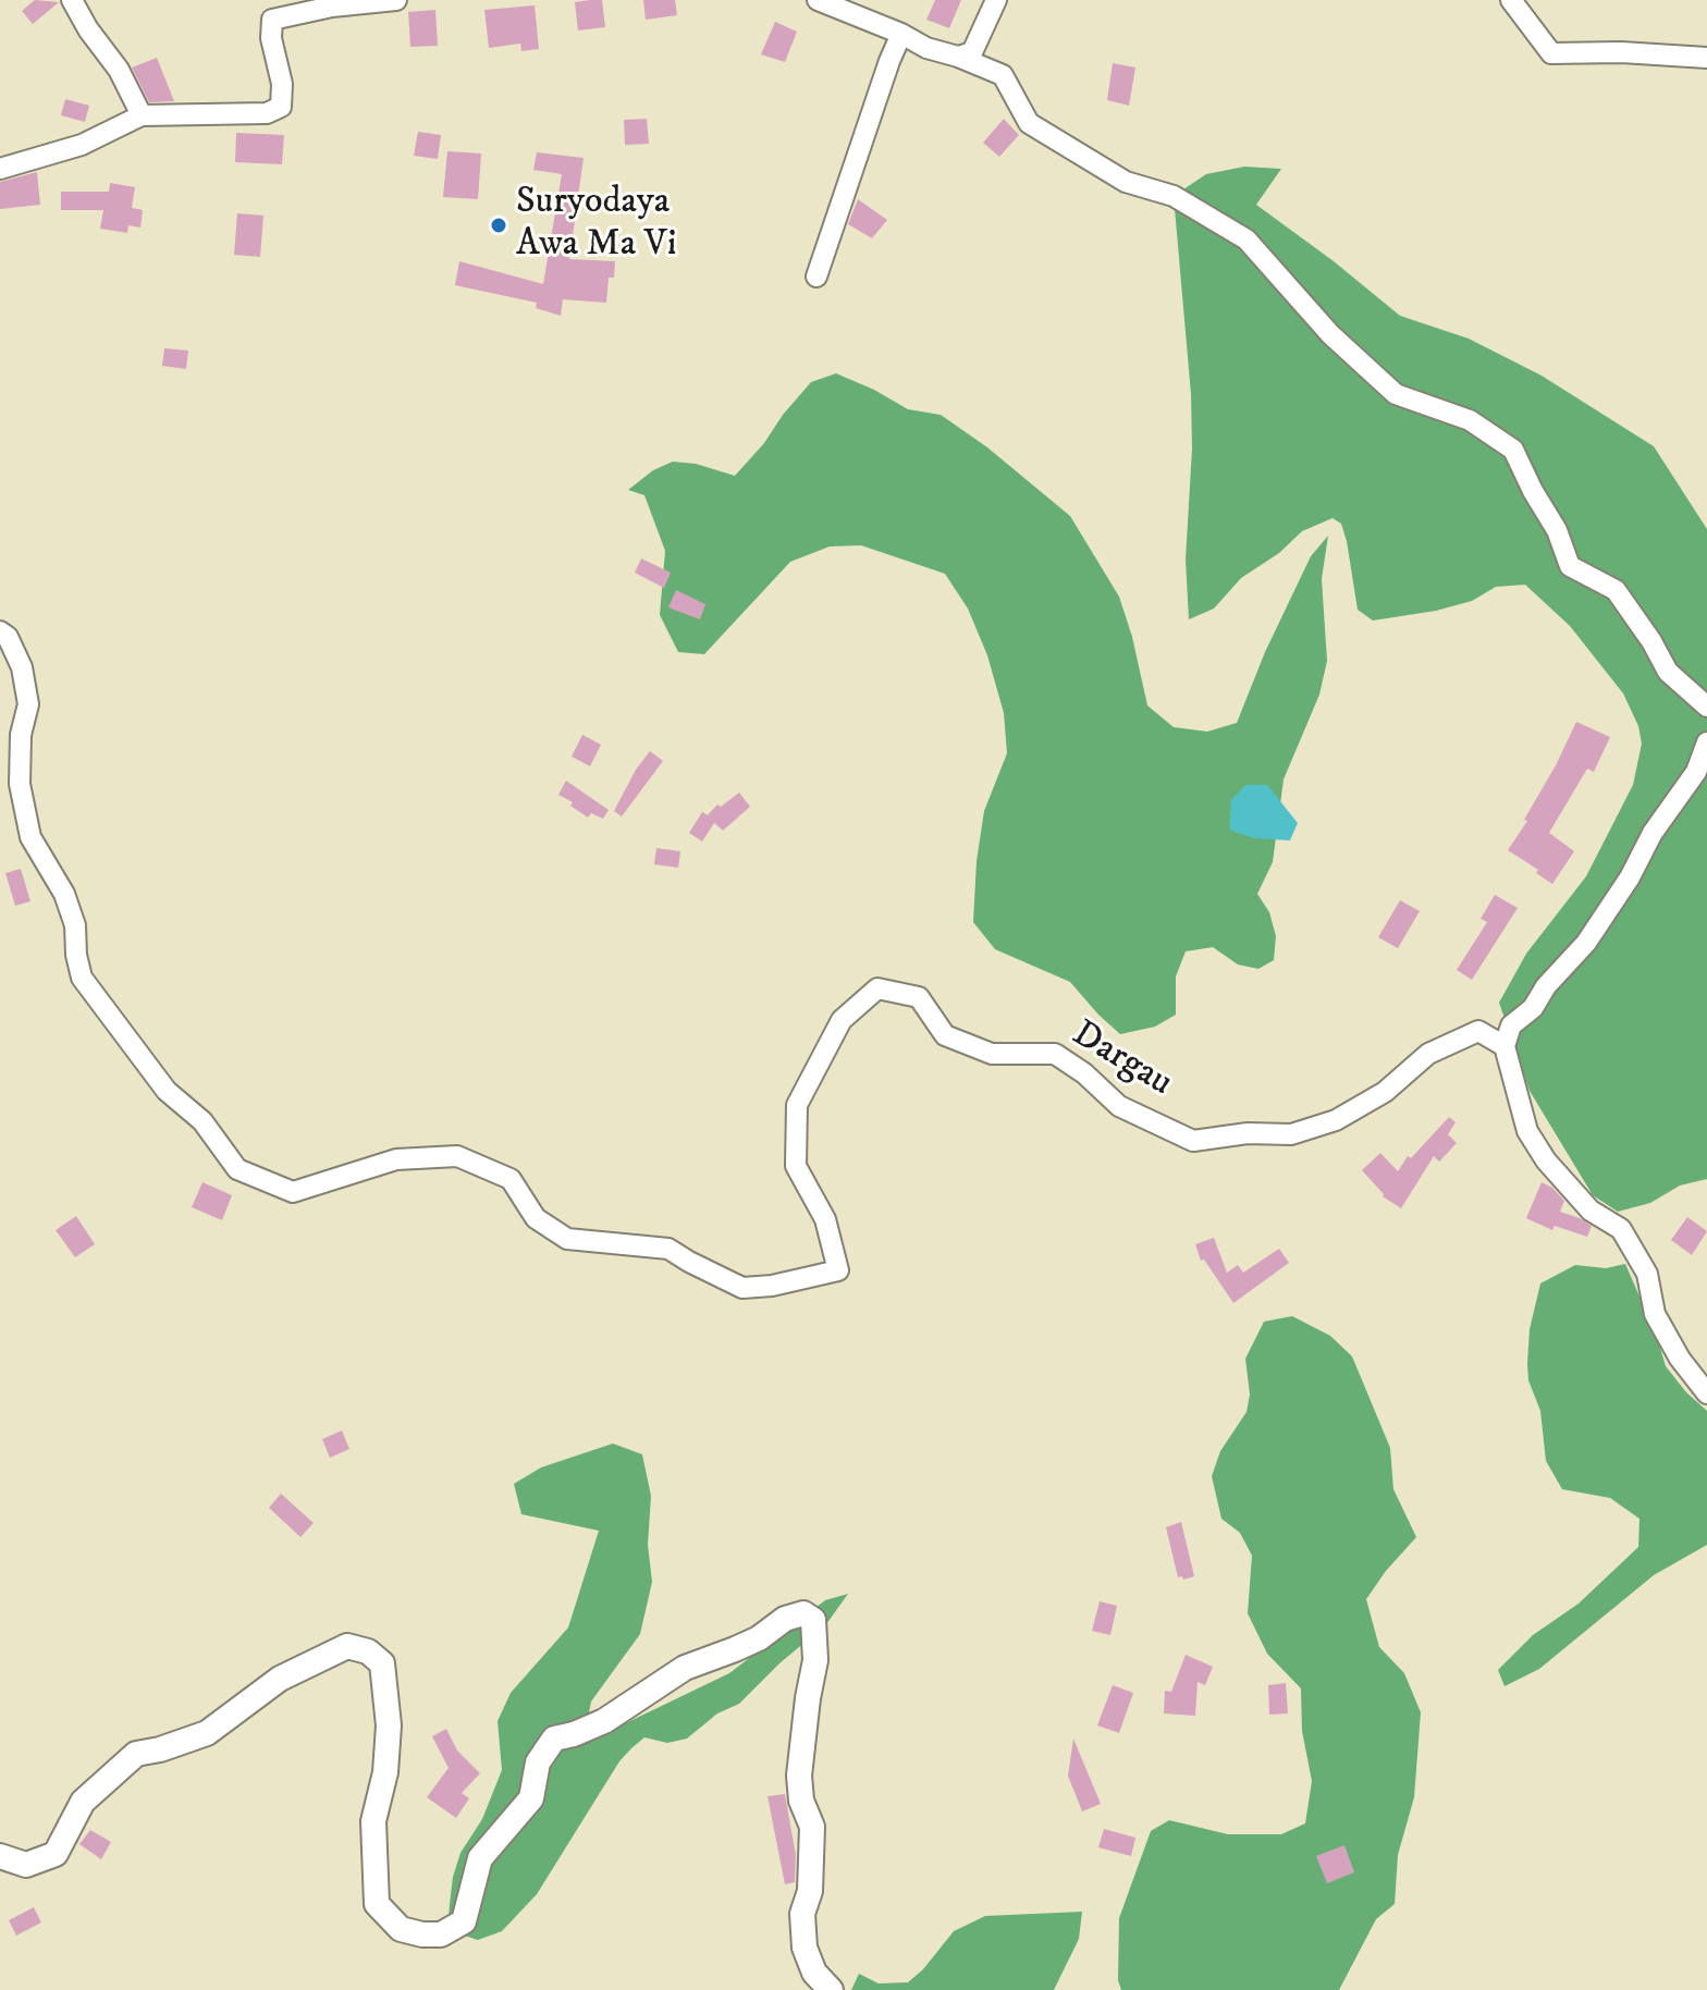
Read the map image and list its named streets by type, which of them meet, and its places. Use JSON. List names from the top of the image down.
{
  "streets": {
    "street": ["Dargau"]
  },
  "places": ["Suryodaya Awa Ma Vi"]
}
